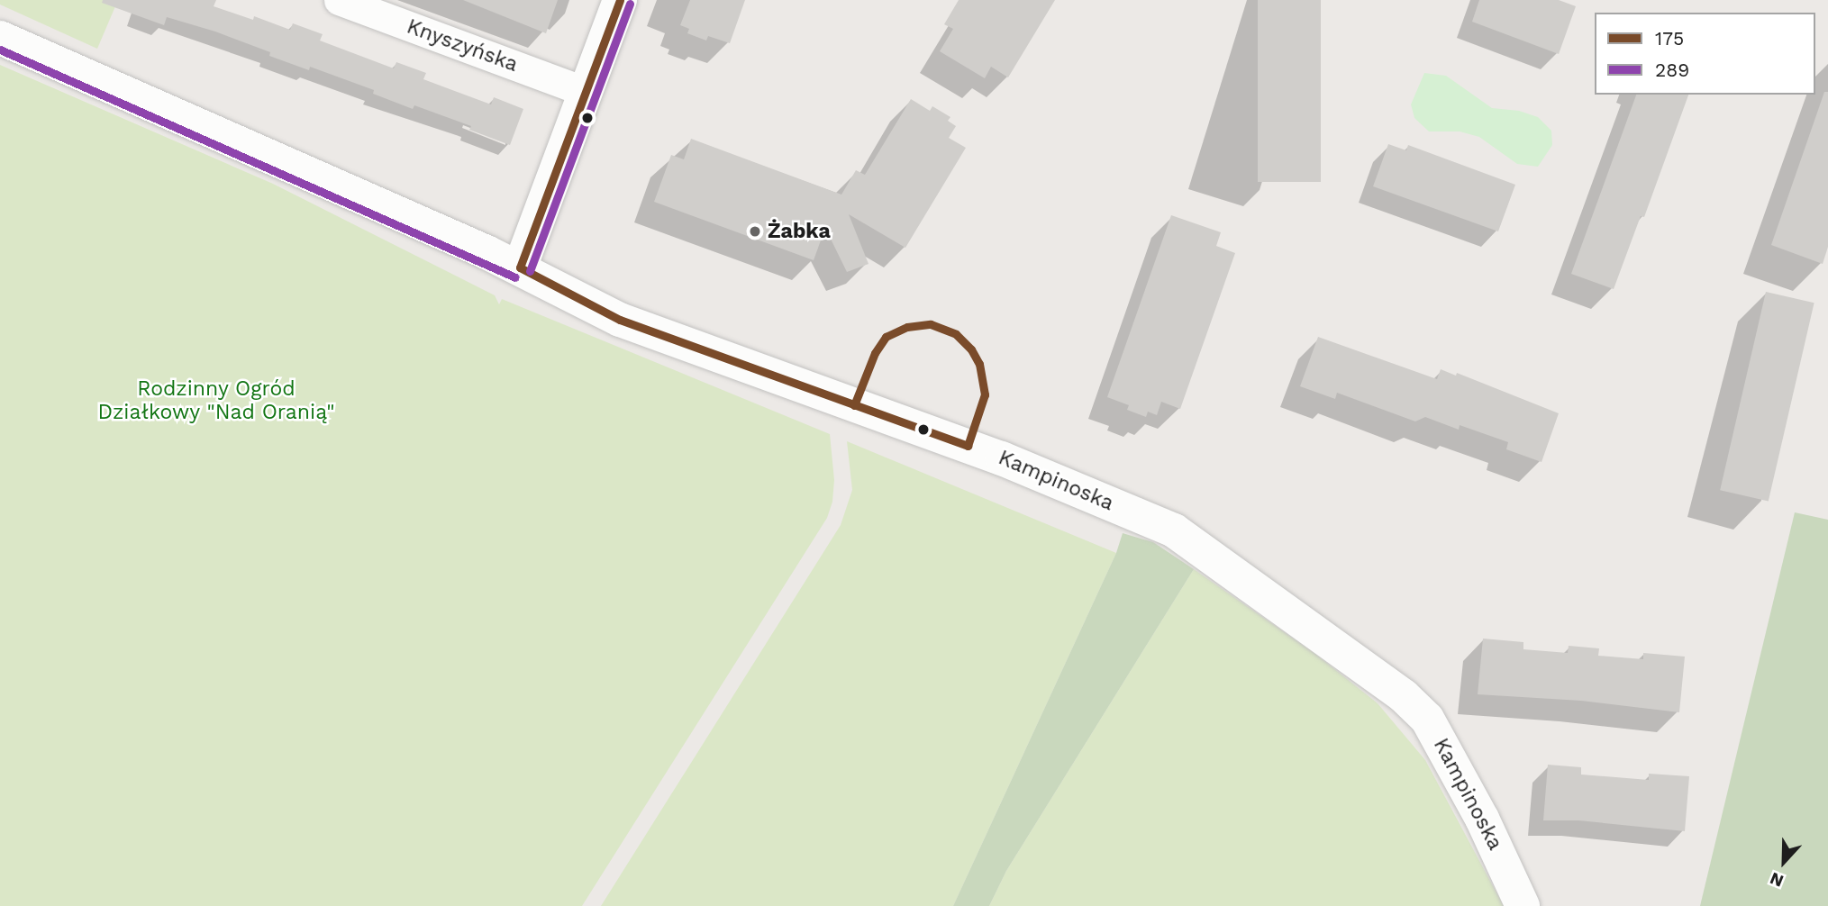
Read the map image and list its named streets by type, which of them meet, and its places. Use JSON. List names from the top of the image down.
{
  "streets": {
    "street": ["Knyszyńska", "Kampinoska"]
  },
  "parks": ["Rodzinny Ogród Działkowy \"Nad Oranią\""],
  "places": ["Żabka"],
  "lines": ["transit line 175", "transit line 289"],
  "legend": ["175", "289"],
  "north": "bottom"
}
